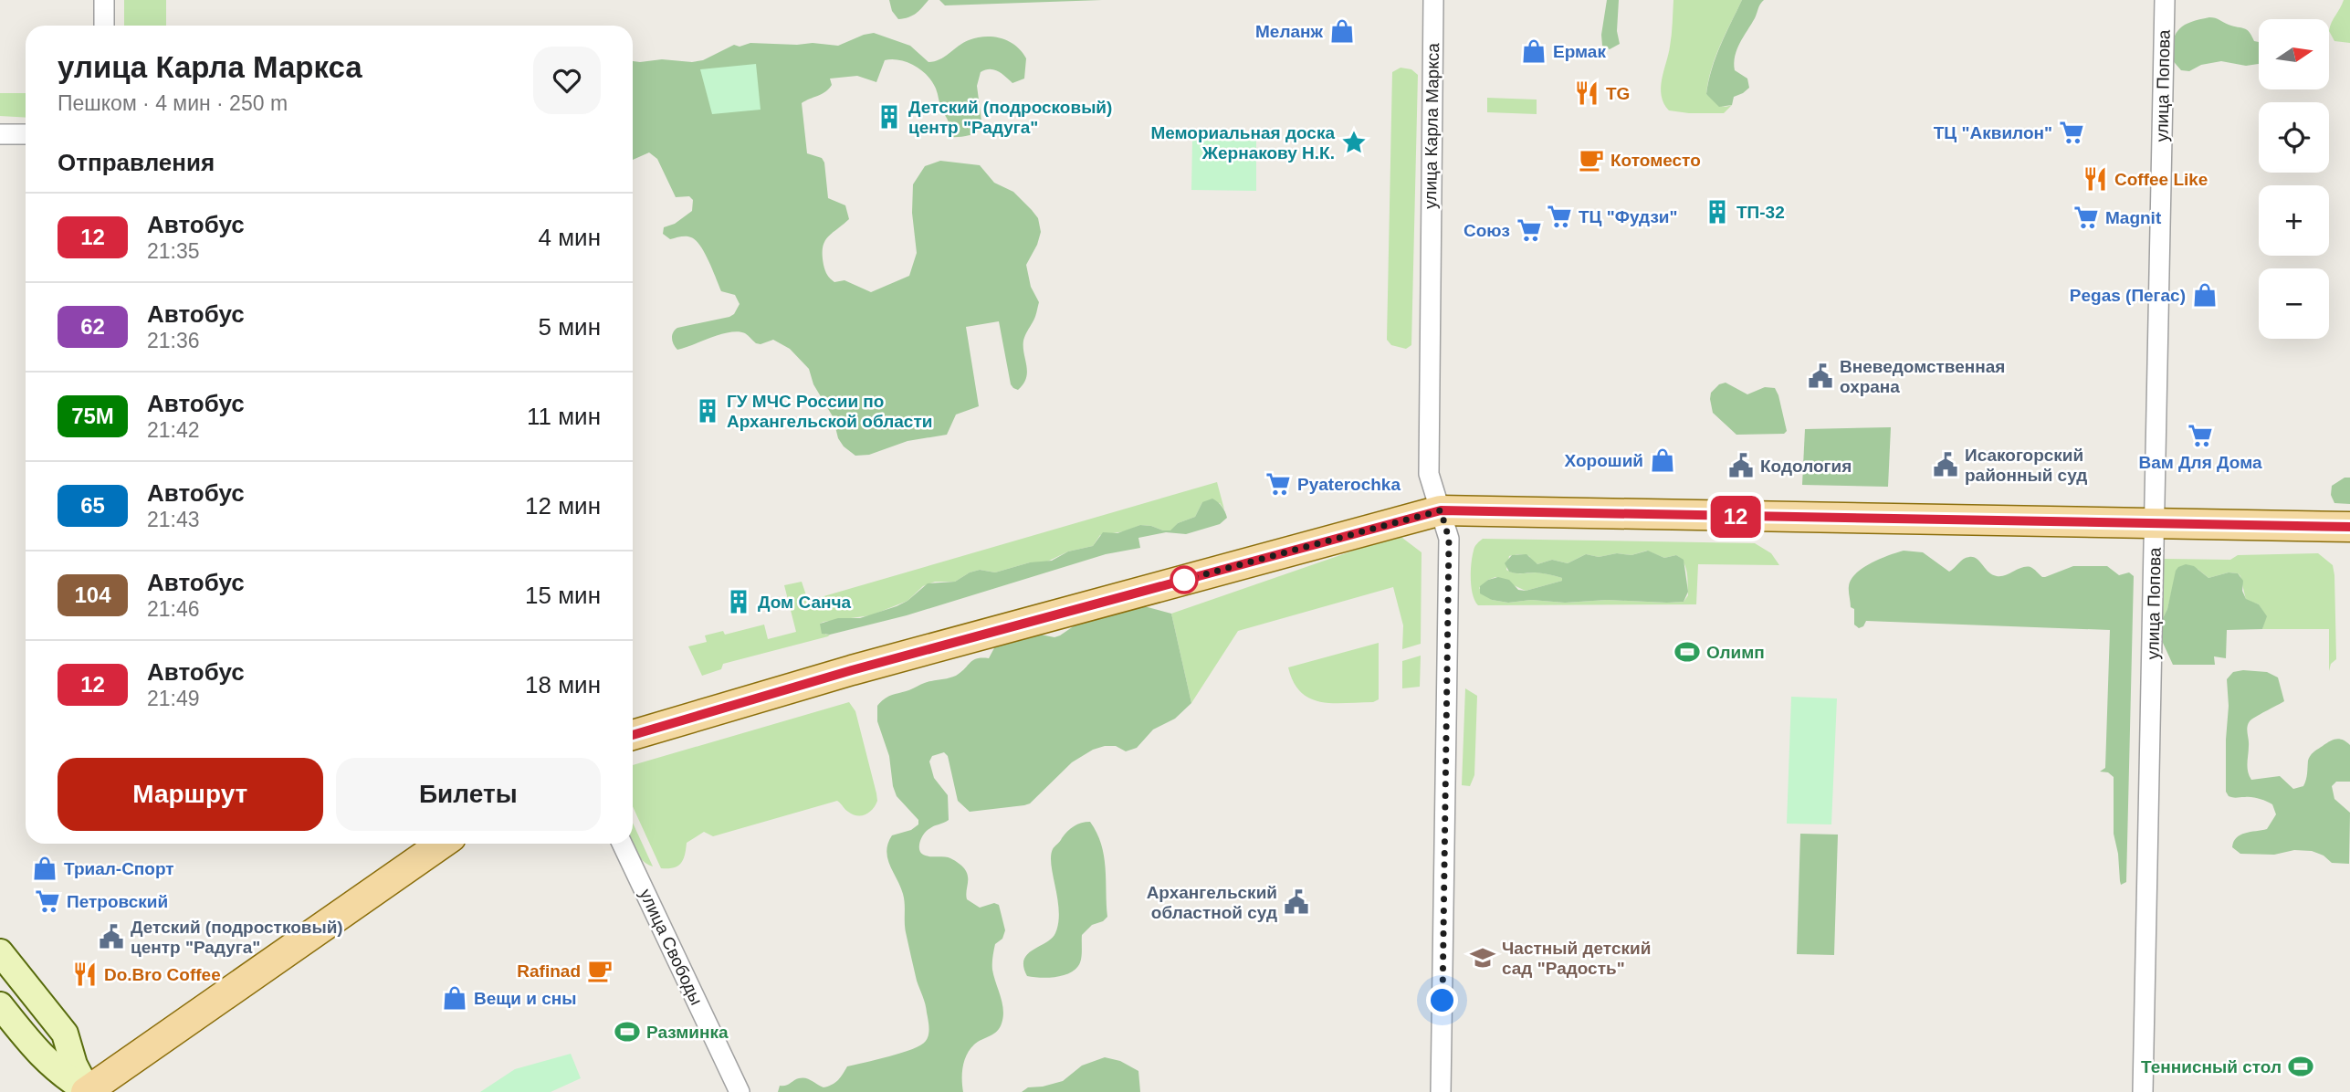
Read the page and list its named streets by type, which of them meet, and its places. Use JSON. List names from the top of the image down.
{
  "streets": {
    "street": ["улица Попова", "улица Карла Маркса", "улица Свободы"]
  },
  "places": {
    "shop": [
      "Меланж",
      "Ермак",
      "Pegas (Пегас)",
      "Хороший",
      "Триал-Спорт",
      "Вещи и сны"
    ],
    "restaurant": ["TG", "Coffee Like", "Do.Bro Coffee"],
    "building": [
      "Детский (подросковый) центр \"Радуга\"",
      "ТП-32",
      "ГУ МЧС России по Архангельской области",
      "Дом Санча"
    ],
    "supermarket": [
      "ТЦ \"Аквилон\"",
      "ТЦ \"Фудзи\"",
      "Magnit",
      "Союз",
      "Вам Для Дома",
      "Pyaterochka",
      "Петровский"
    ],
    "place": ["Мемориальная доска Жернакову Н.К."],
    "cafe": ["Котоместо", "Rafinad"],
    "public building": [
      "Вневедомственная охрана",
      "Исакогорский районный суд",
      "Кодология",
      "Архангельский областной суд",
      "Детский (подростковый) центр \"Радуга\""
    ],
    "sports": ["Олимп", "Разминка", "Теннисный стол"],
    "school or university": ["Частный детский сад \"Радость\""]
  },
  "lines": ["bus line 12"],
  "north": "right",
  "page": {
    "on_map": "12",
    "map_buttons": ["+", "−"],
    "heading": [
      ["улица Карла Маркса", "Пешком · 4 мин · 250 m"],
      "Отправления"
    ],
    "list": [
      {
        "mark": "12",
        "name": "Автобус",
        "note": "21:35",
        "value": "4 мин"
      },
      {
        "mark": "62",
        "name": "Автобус",
        "note": "21:36",
        "value": "5 мин"
      },
      {
        "mark": "75М",
        "name": "Автобус",
        "note": "21:42",
        "value": "11 мин"
      },
      {
        "mark": "65",
        "name": "Автобус",
        "note": "21:43",
        "value": "12 мин"
      },
      {
        "mark": "104",
        "name": "Автобус",
        "note": "21:46",
        "value": "15 мин"
      },
      {
        "mark": "12",
        "name": "Автобус",
        "note": "21:49",
        "value": "18 мин"
      }
    ],
    "buttons": ["Маршрут", "Билеты"]
  }
}
